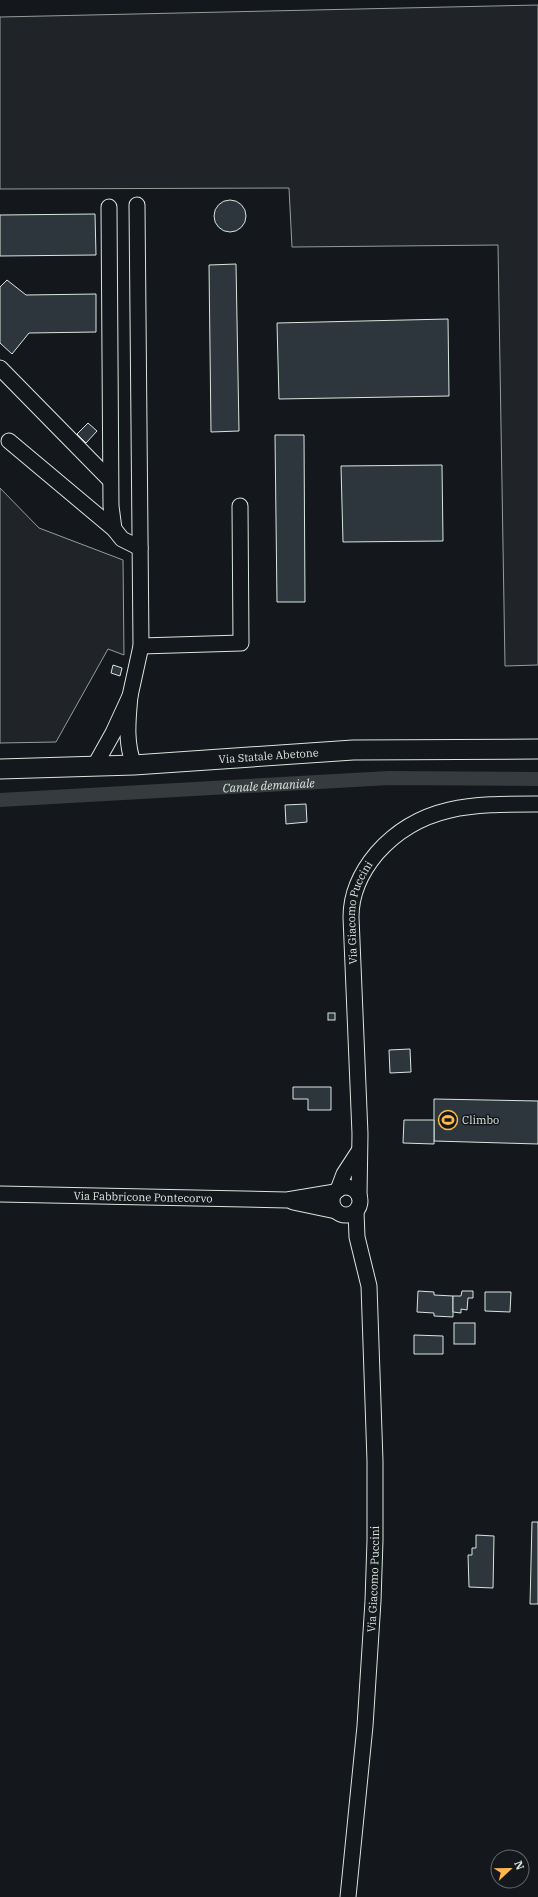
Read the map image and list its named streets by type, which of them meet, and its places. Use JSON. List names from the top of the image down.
{
  "streets": {
    "main road": ["Via Statale Abetone"],
    "street": ["Via Giacomo Puccini", "Via Fabbricone Pontecorvo"]
  },
  "crossings": [
    ["Via Giacomo Puccini", "Via Fabbricone Pontecorvo"]
  ],
  "water": ["Canale demaniale"],
  "places": {
    "sports": ["Climbo"]
  },
  "north": "right"
}
